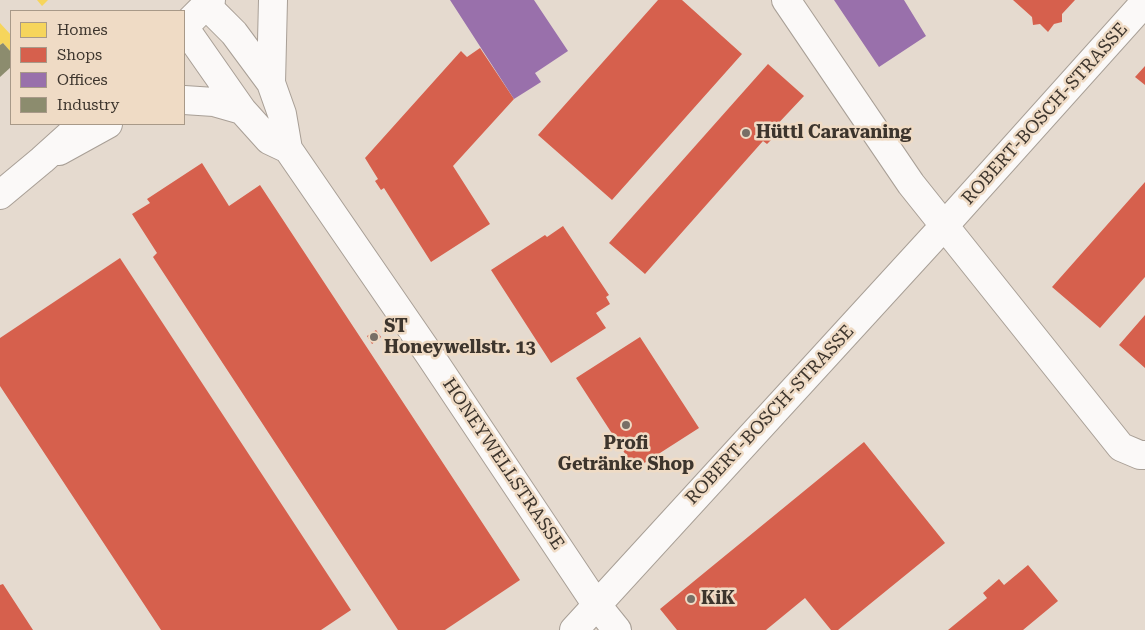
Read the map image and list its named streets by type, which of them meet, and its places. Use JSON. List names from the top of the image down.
{
  "streets": {
    "street": ["ROBERT-BOSCH-STRASSE", "HONEYWELLSTRASSE"]
  },
  "crossings": [
    ["ROBERT-BOSCH-STRASSE", "HONEYWELLSTRASSE"]
  ],
  "places": [
    "Hüttl Caravaning",
    "ST Honeywellstr. 13",
    "Profi Getränke Shop",
    "KiK"
  ],
  "legend": [
    "Homes",
    "Shops",
    "Offices",
    "Industry"
  ]
}
